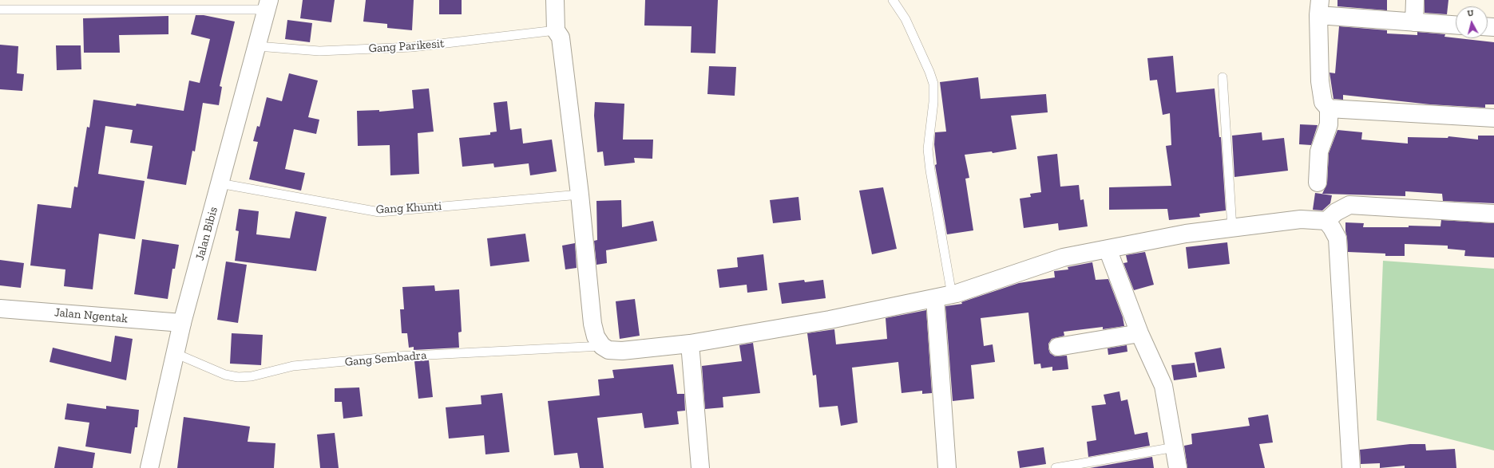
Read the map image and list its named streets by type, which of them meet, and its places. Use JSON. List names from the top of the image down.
{
  "streets": {
    "street": ["Jalan Bibis", "Jalan Ngentak"],
    "lane": ["Gang Parikesit", "Gang Khunti", "Gang Sembadra"]
  },
  "crossings": [
    ["Gang Parikesit", "Jalan Bibis"],
    ["Gang Khunti", "Jalan Bibis"],
    ["Jalan Bibis", "Jalan Ngentak"],
    ["Jalan Bibis", "Gang Sembadra"]
  ],
  "north": "top"
}
